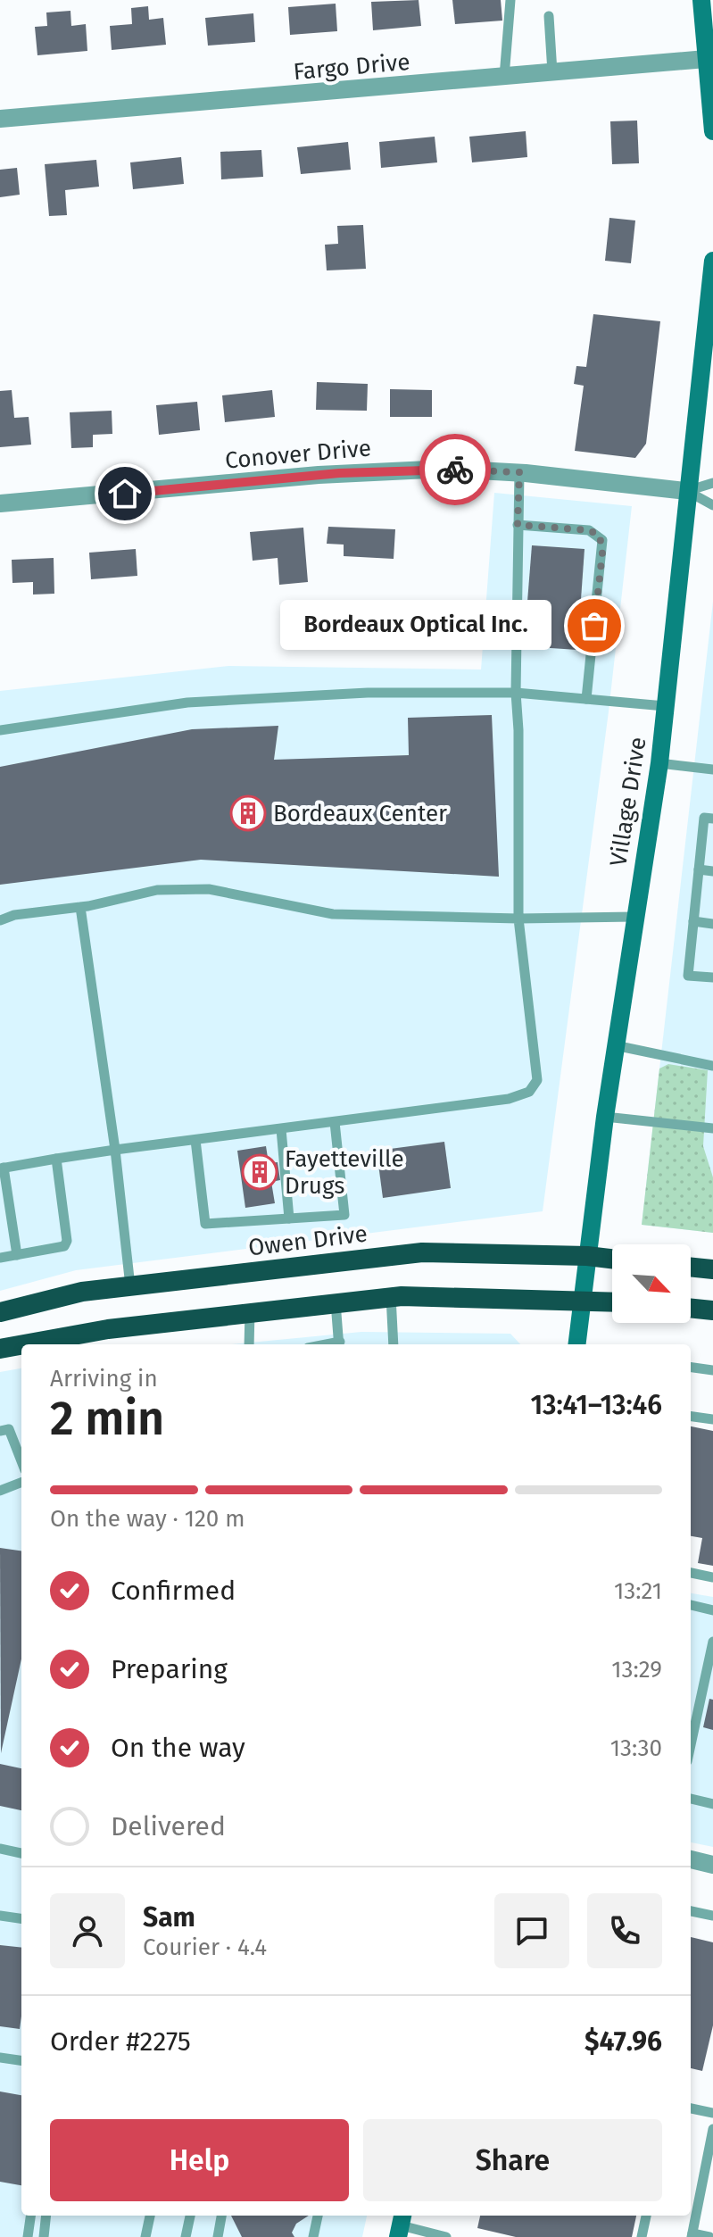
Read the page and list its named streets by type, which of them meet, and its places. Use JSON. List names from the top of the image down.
{
  "streets": {
    "highway": ["Owen Drive"],
    "main road": ["Village Drive"],
    "street": ["Fargo Drive", "Conover Drive"]
  },
  "crossings": [
    ["Conover Drive", "Village Drive"],
    ["Village Drive", "Owen Drive"]
  ],
  "places": {
    "other": ["Bordeaux Optical Inc."],
    "building": ["Bordeaux Center", "Fayetteville Drugs"]
  },
  "north": "bottom right",
  "page": {
    "bubble": "Bordeaux Optical Inc.",
    "heading": ["2 min", "Arriving in", "13:41–13:46"],
    "panel": [
      "Sam",
      "Courier · 4.4",
      "Order #2275",
      "$47.96"
    ],
    "bar": "On the way · 120 m",
    "list": [
      ["Confirmed", "13:21"],
      ["Preparing", "13:29"],
      ["On the way", "13:30"],
      "Delivered"
    ],
    "buttons": ["Help", "Share"]
  }
}
